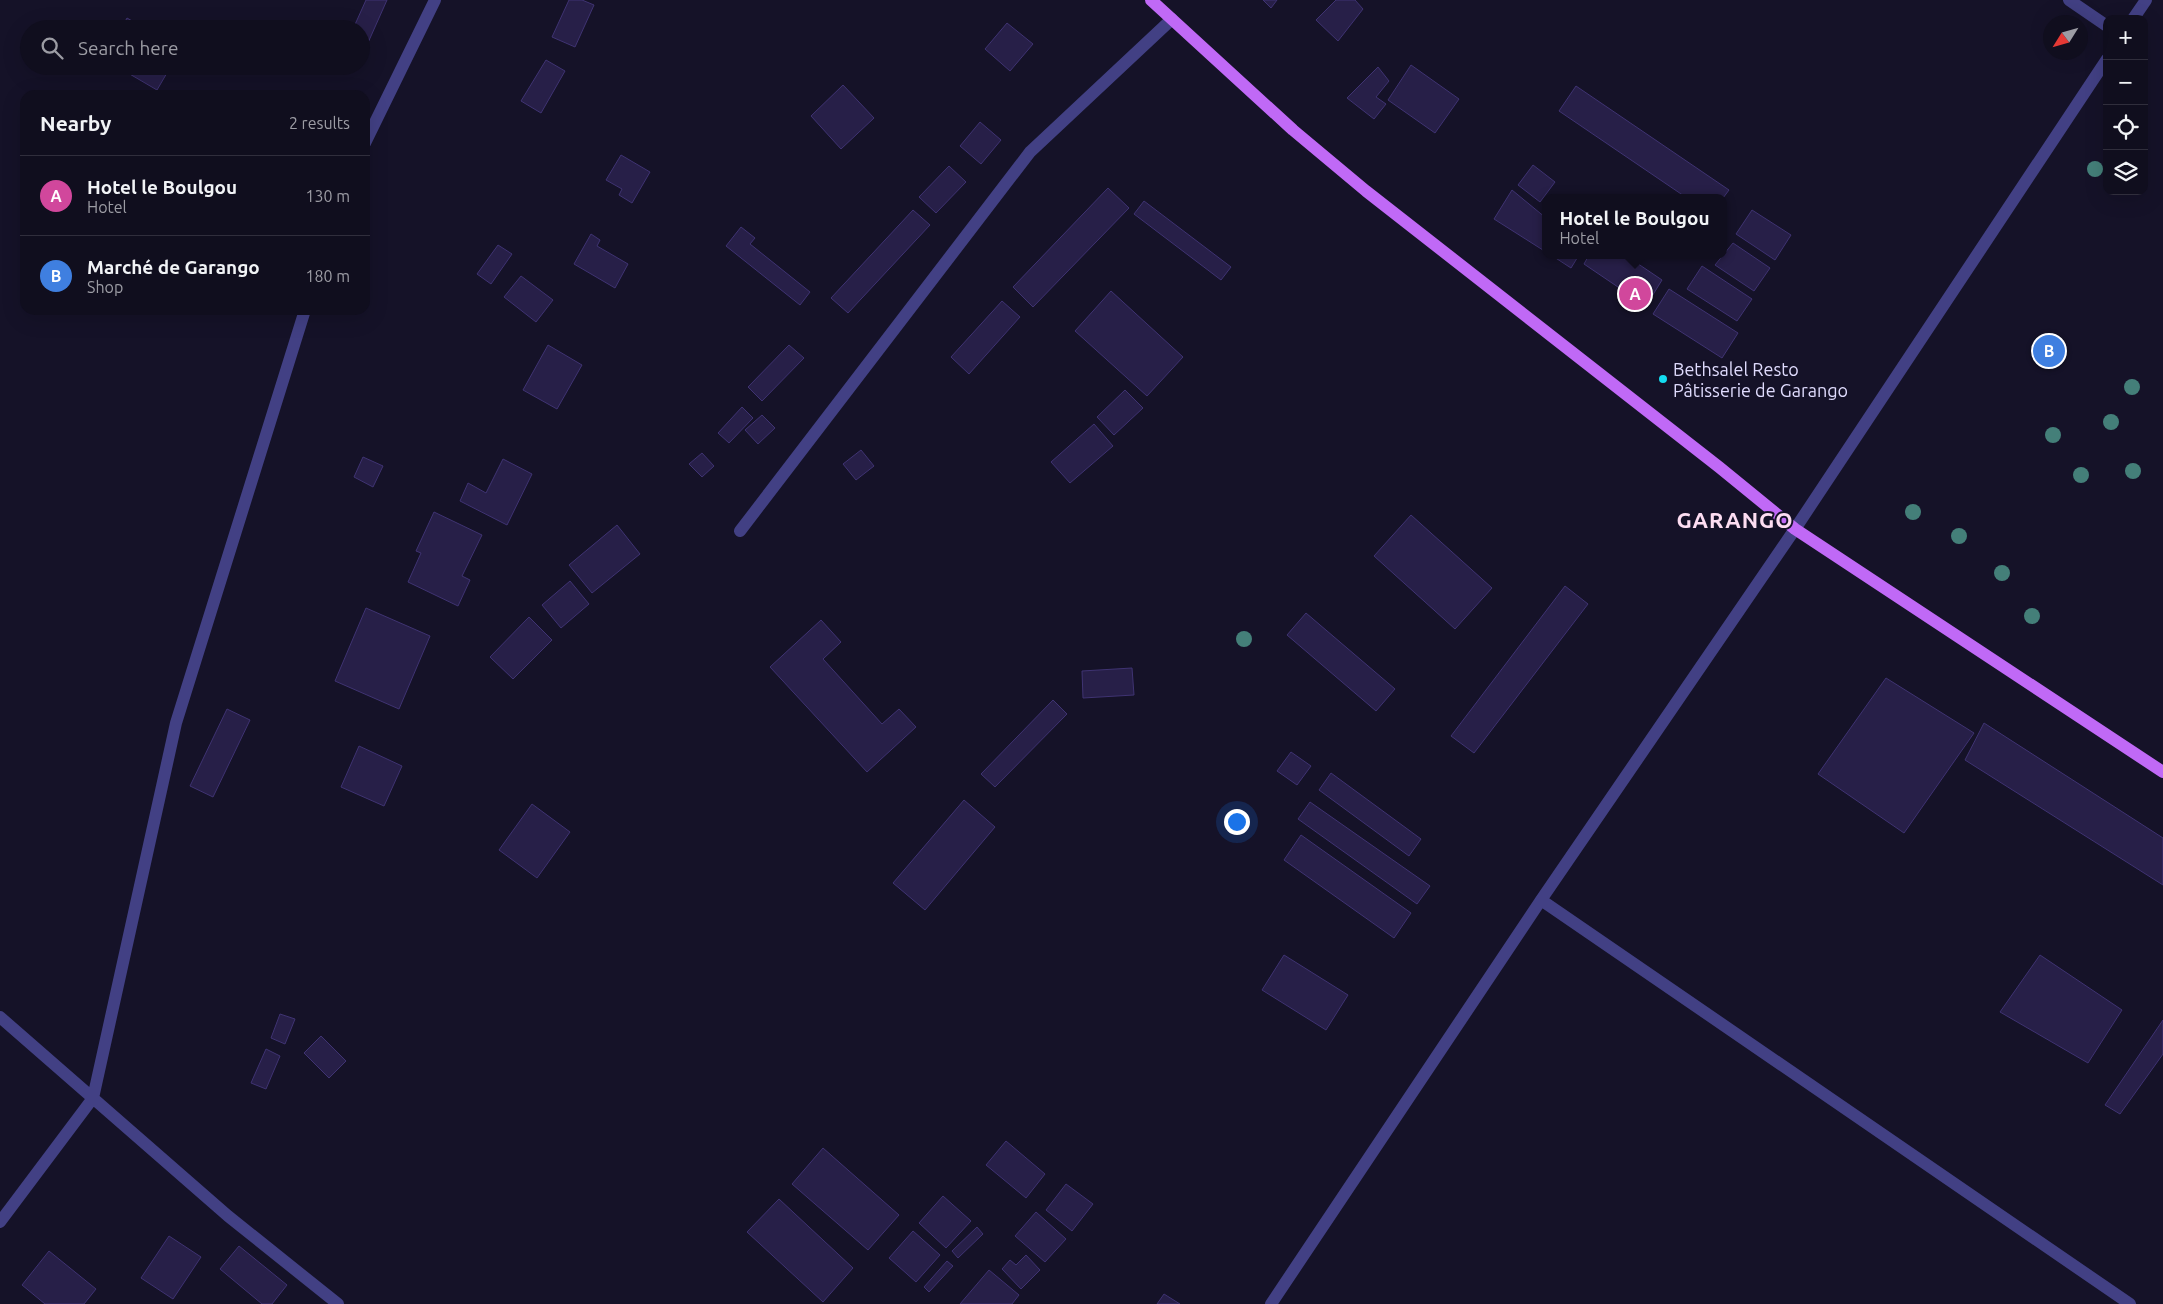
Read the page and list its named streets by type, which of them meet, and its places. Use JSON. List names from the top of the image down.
{
  "districts": ["GARANGO"],
  "places": ["Bethsalel Resto Pâtisserie de Garango"],
  "north": "bottom left",
  "page": {
    "map_buttons": ["+", "−"],
    "search": "Search here",
    "heading": ["Nearby", "2 results"],
    "list": [
      {
        "mark": "A",
        "name": "Hotel le Boulgou",
        "note": "Hotel",
        "value": "130 m"
      },
      {
        "mark": "B",
        "name": "Marché de Garango",
        "note": "Shop",
        "value": "180 m"
      }
    ],
    "popup": ["Hotel le Boulgou", "Hotel"],
    "pins": ["A", "B"]
  }
}
